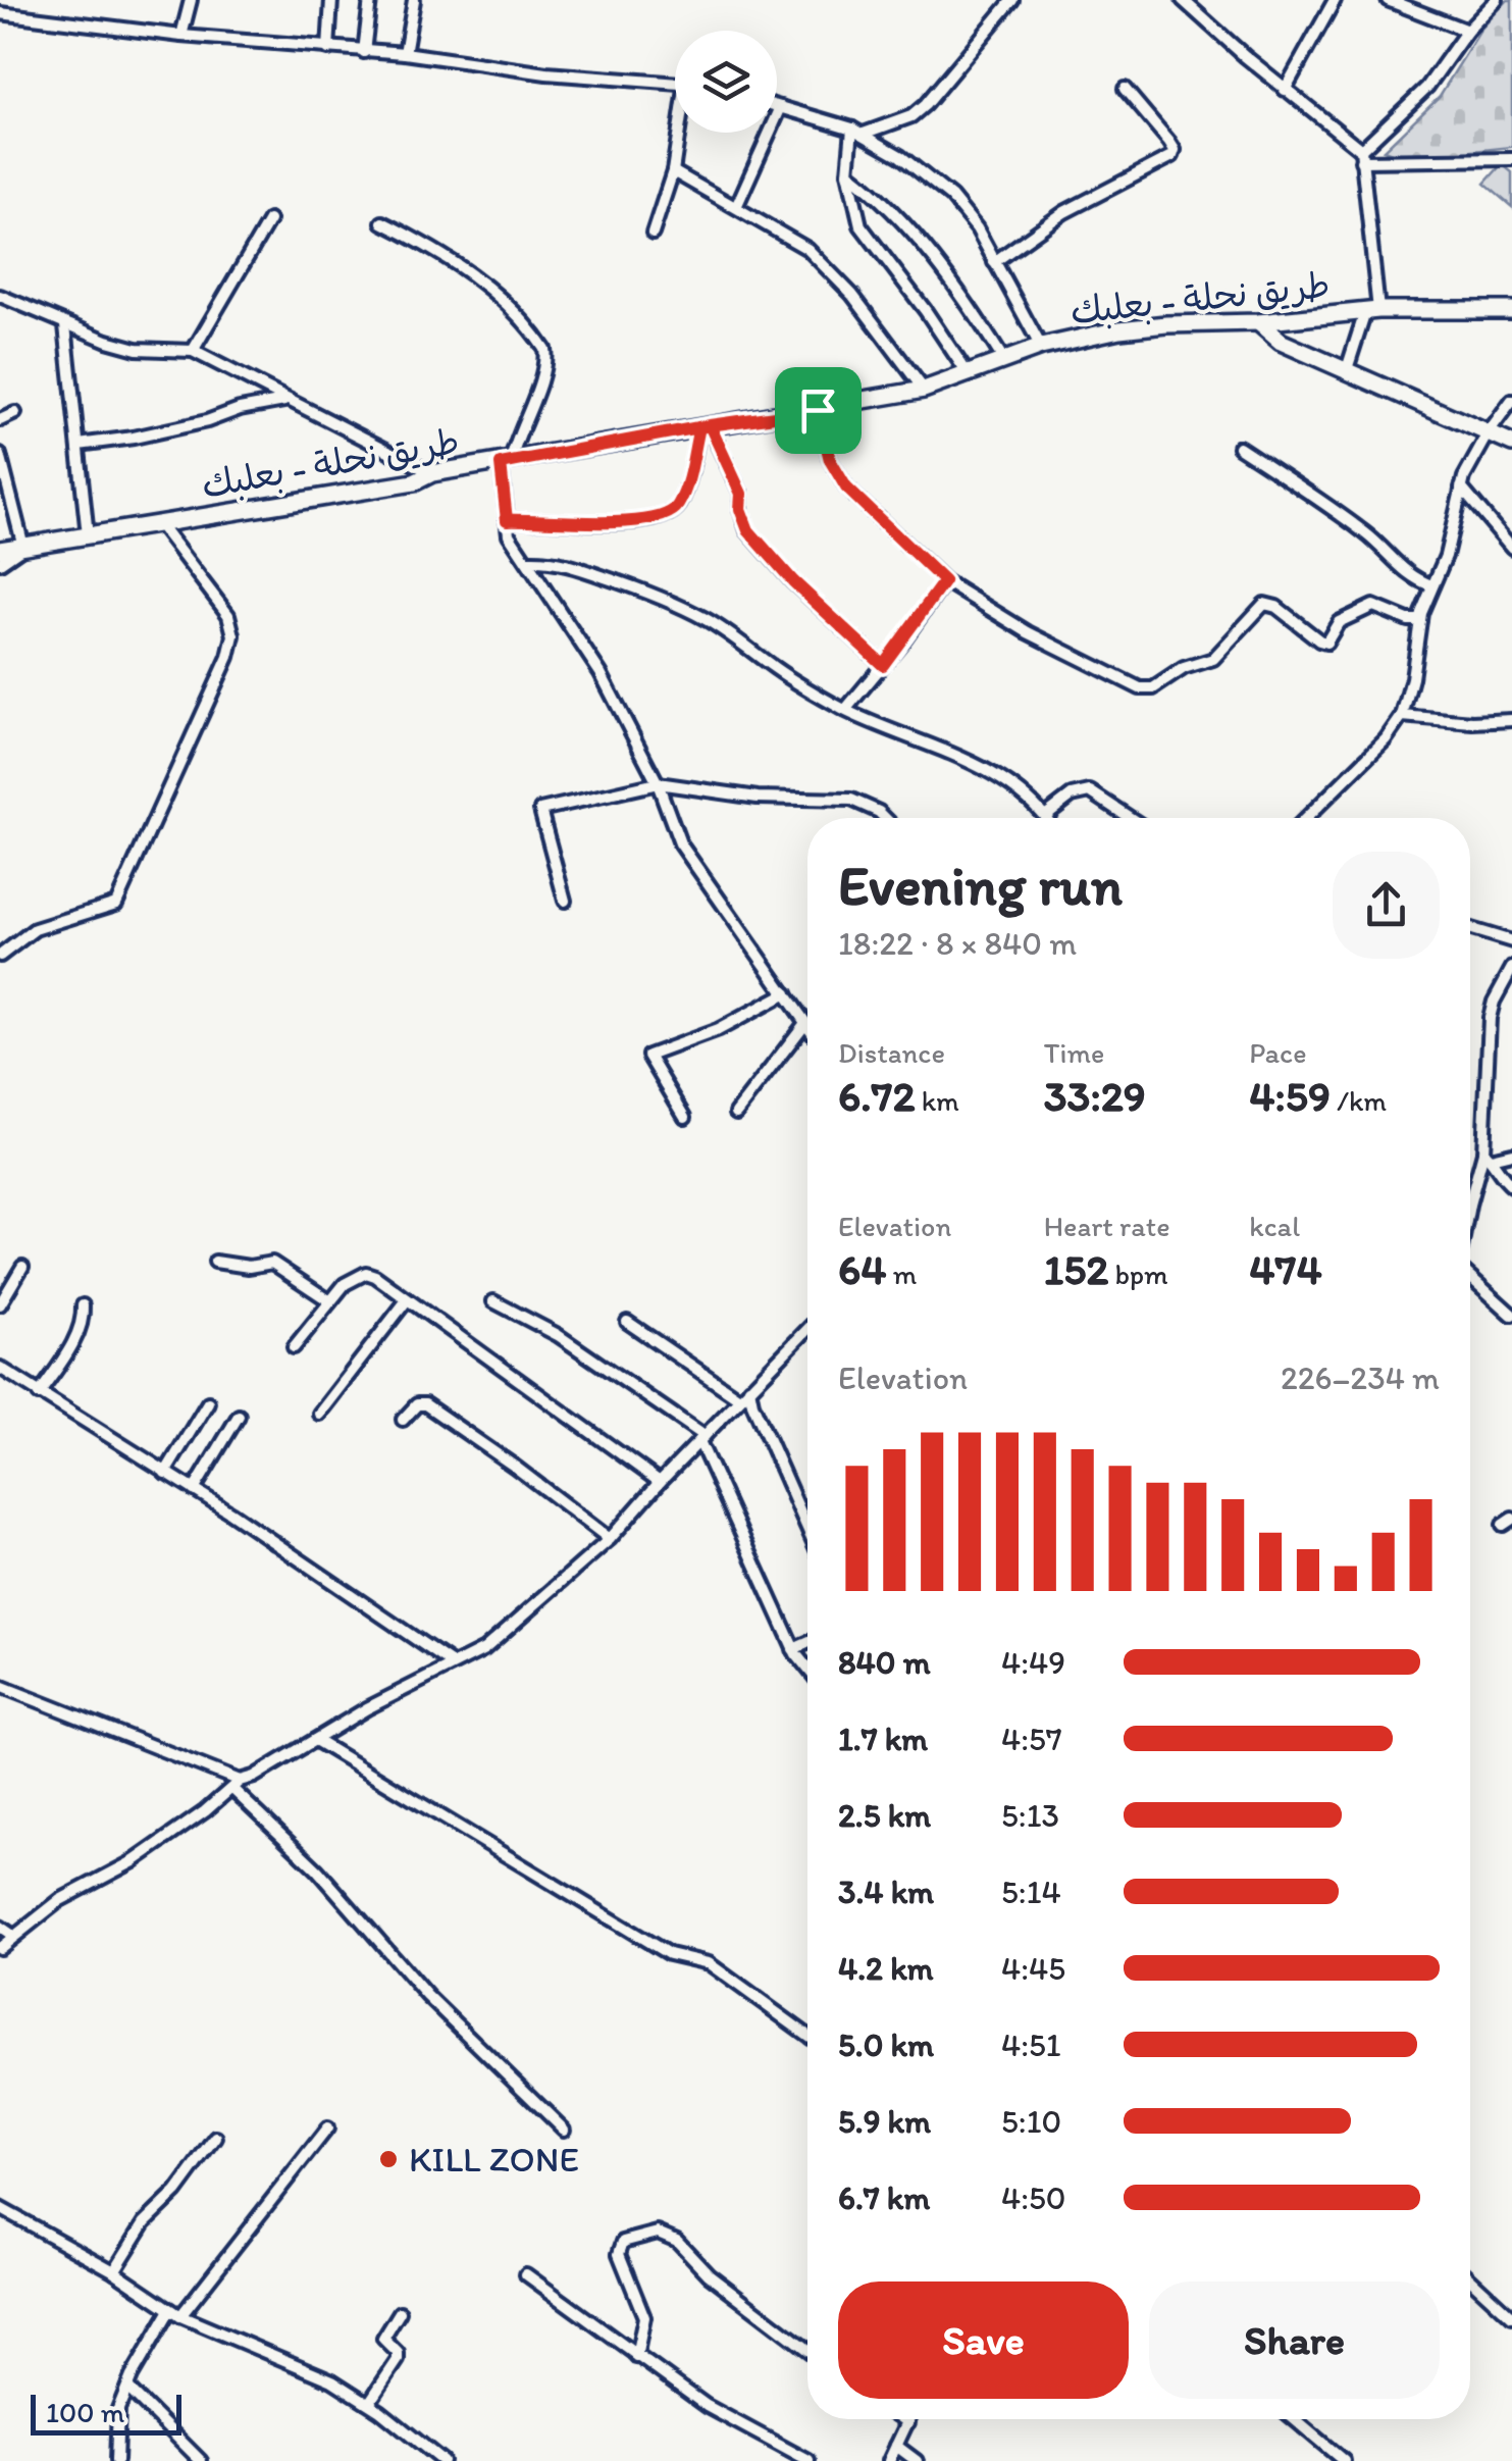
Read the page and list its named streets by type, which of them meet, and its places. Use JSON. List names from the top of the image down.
{
  "streets": {
    "street": ["طريق نحلة - بعلبك"]
  },
  "places": ["KILL ZONE"],
  "scale_bar": "100 m",
  "page": {
    "heading": ["Evening run", "18:22 · 8 × 840 m"],
    "stats": [
      ["Distance", "6.72 km"],
      ["Time", "33:29"],
      ["Pace", "4:59 /km"],
      ["Elevation", "64 m"],
      ["Heart rate", "152 bpm"],
      ["kcal", "474"]
    ],
    "chart": ["Elevation", "226–234 m"],
    "list": [
      {
        "name": "840 m",
        "note": "4:49"
      },
      {
        "name": "1.7 km",
        "note": "4:57"
      },
      {
        "name": "2.5 km",
        "note": "5:13"
      },
      {
        "name": "3.4 km",
        "note": "5:14"
      },
      {
        "name": "4.2 km",
        "note": "4:45"
      },
      {
        "name": "5.0 km",
        "note": "4:51"
      },
      {
        "name": "5.9 km",
        "note": "5:10"
      },
      {
        "name": "6.7 km",
        "note": "4:50"
      }
    ],
    "buttons": ["Save", "Share"],
    "scale": "100 m"
  }
}
